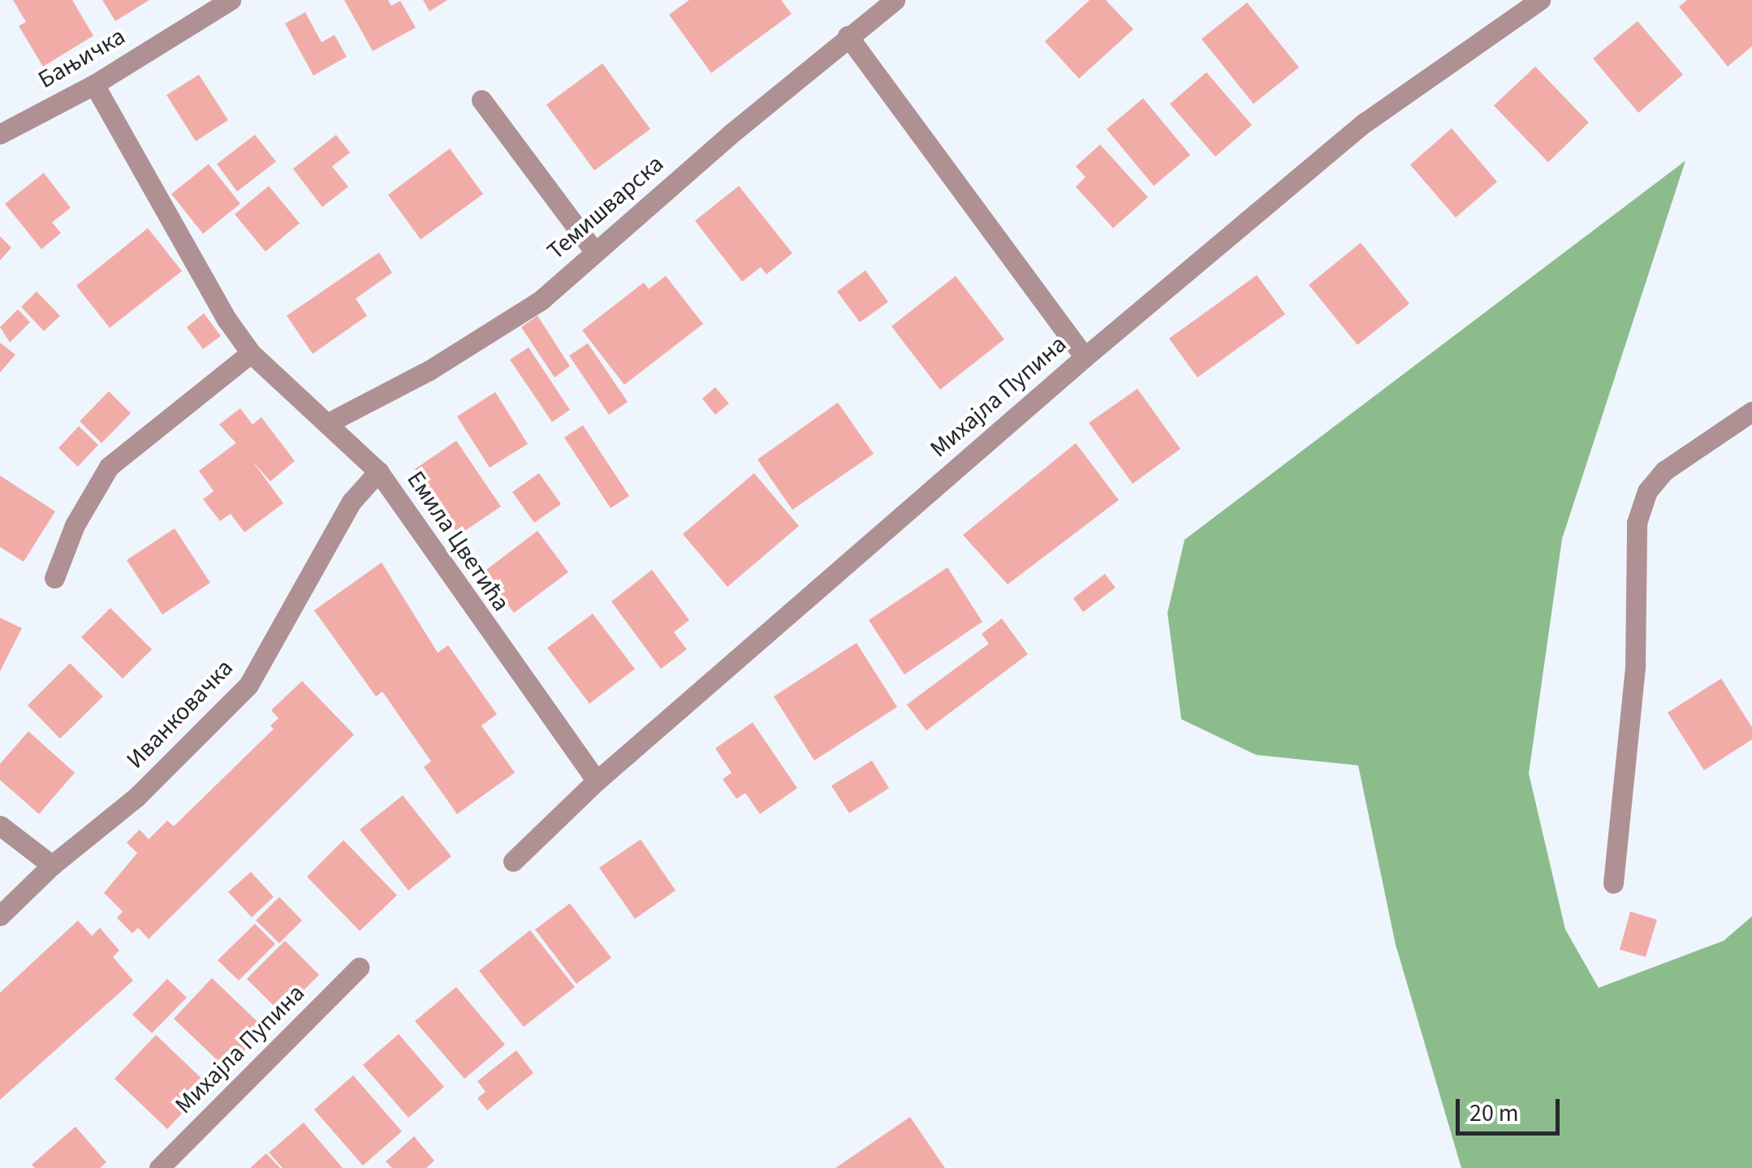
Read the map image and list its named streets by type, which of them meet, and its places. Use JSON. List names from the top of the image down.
{
  "streets": {
    "street": [
      "Бањичка",
      "Темишварска",
      "Михајла Пупина",
      "Емила Цветића",
      "Иванковачка"
    ]
  },
  "crossings": [
    ["Бањичка", "Емила Цветића"],
    ["Темишварска", "Емила Цветића"],
    ["Михајла Пупина", "Емила Цветића"],
    ["Емила Цветића", "Иванковачка"]
  ],
  "scale_bar": "20 m"
}
